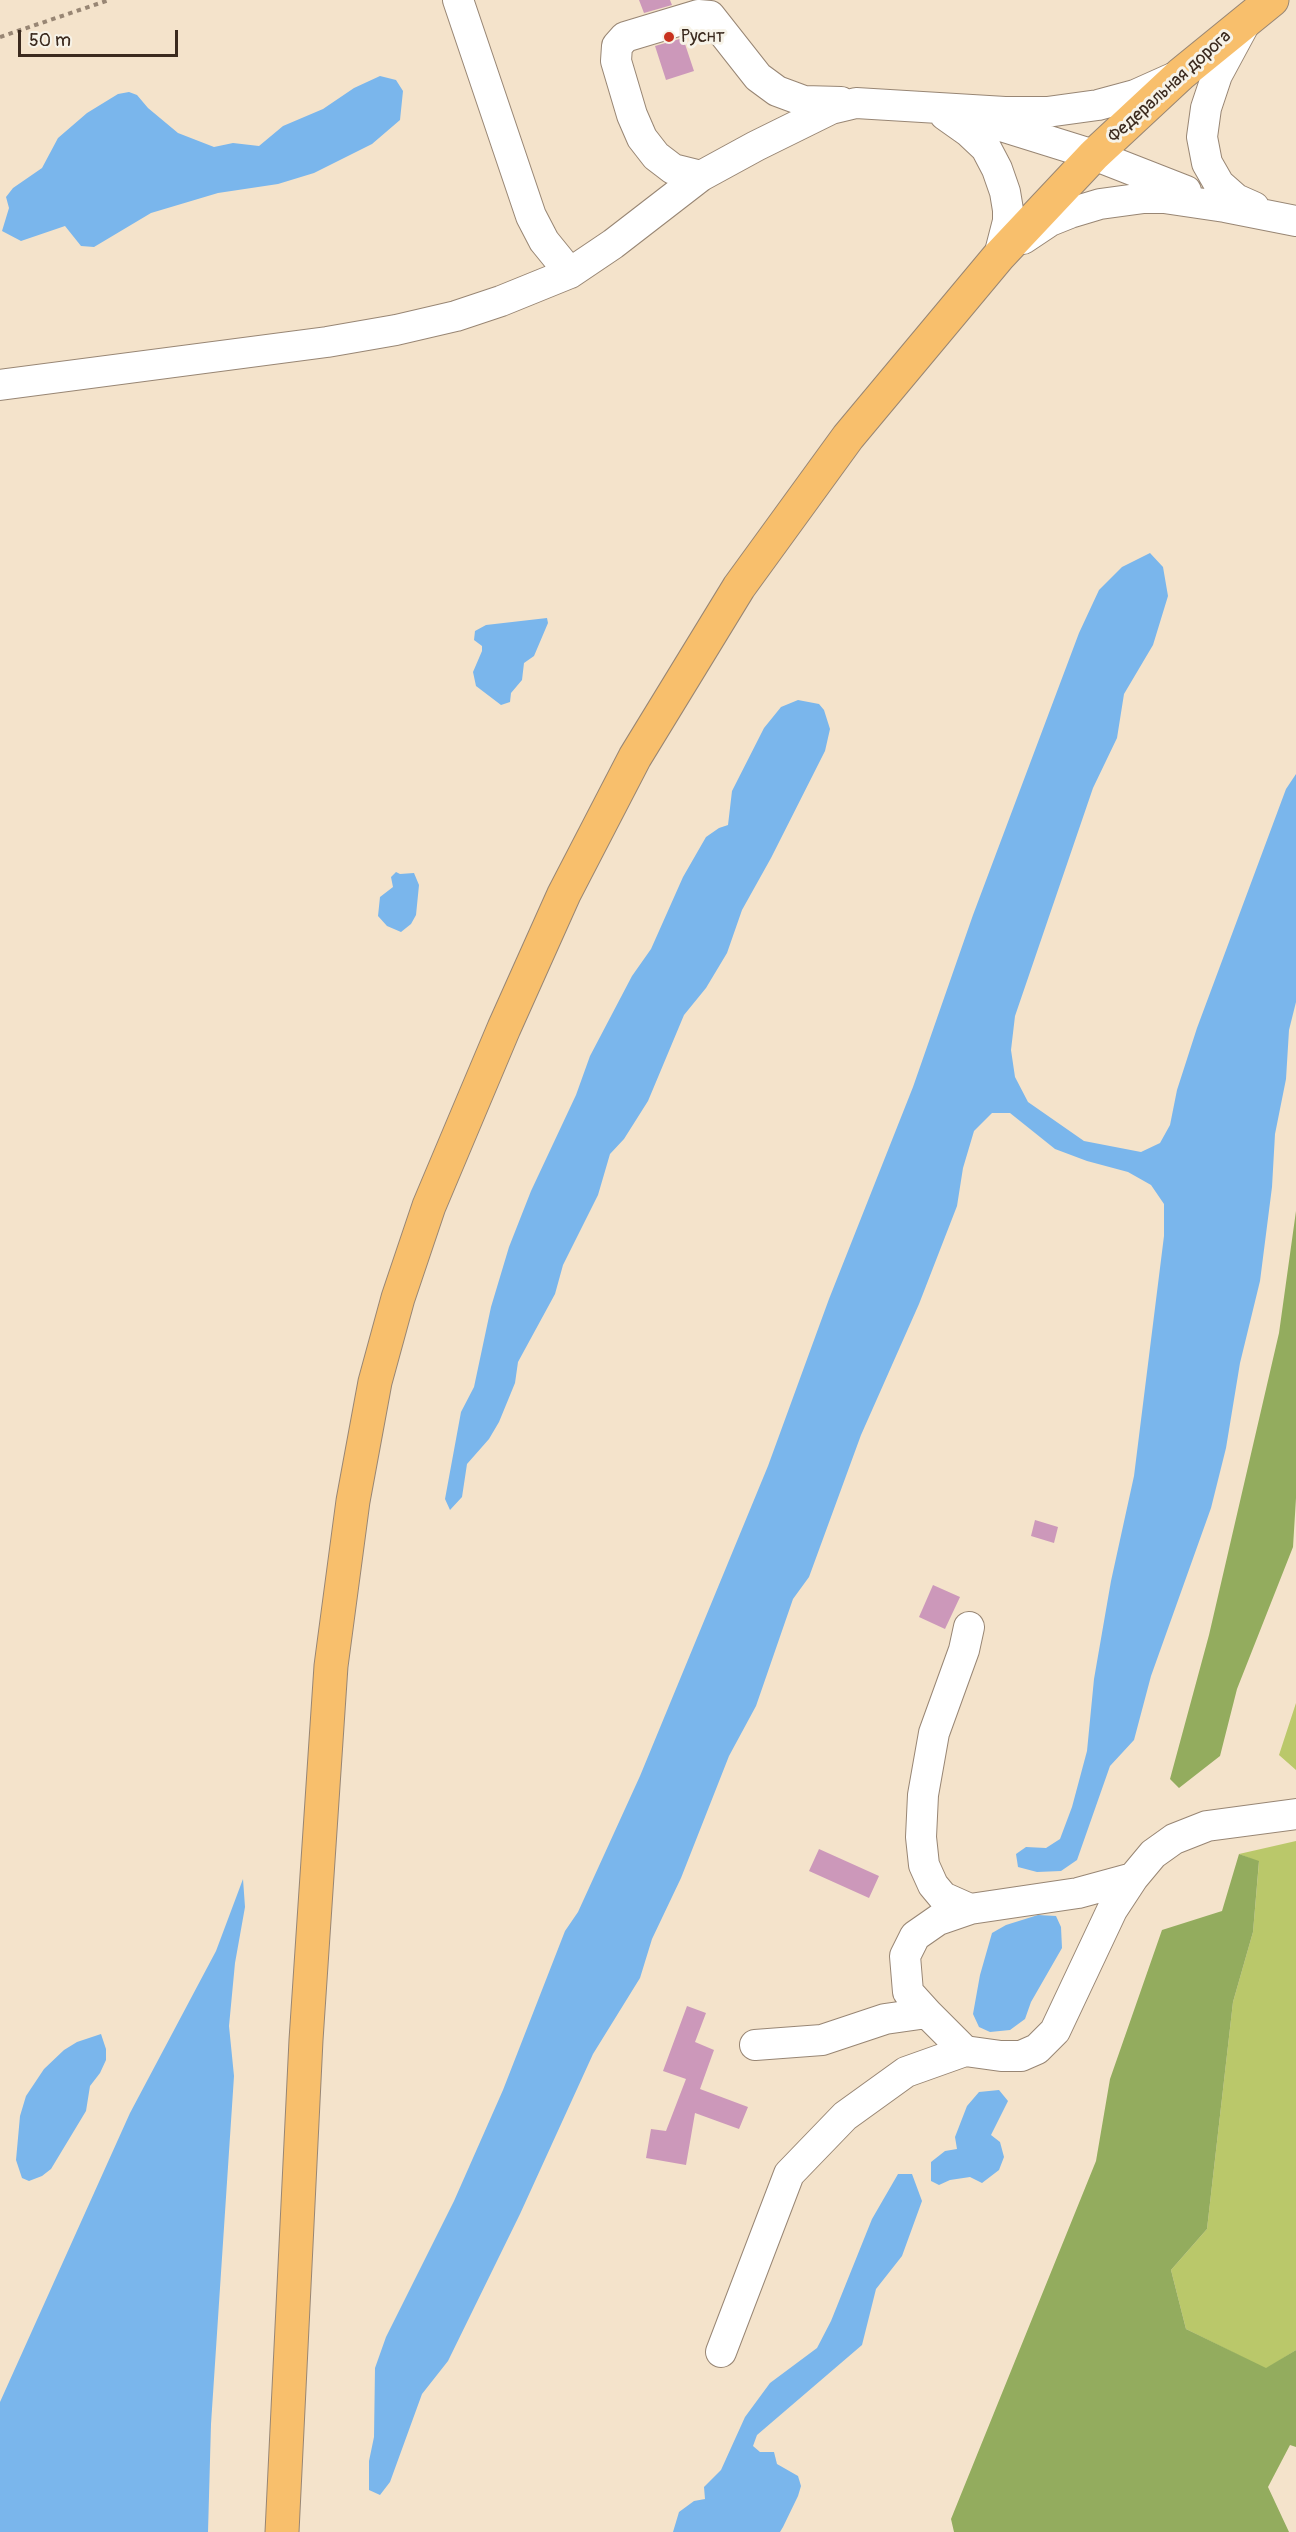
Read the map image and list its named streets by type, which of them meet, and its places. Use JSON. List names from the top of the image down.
{
  "streets": {
    "highway": ["Федеральная дорога"]
  },
  "places": ["Руснт"],
  "scale_bar": "50 m"
}
